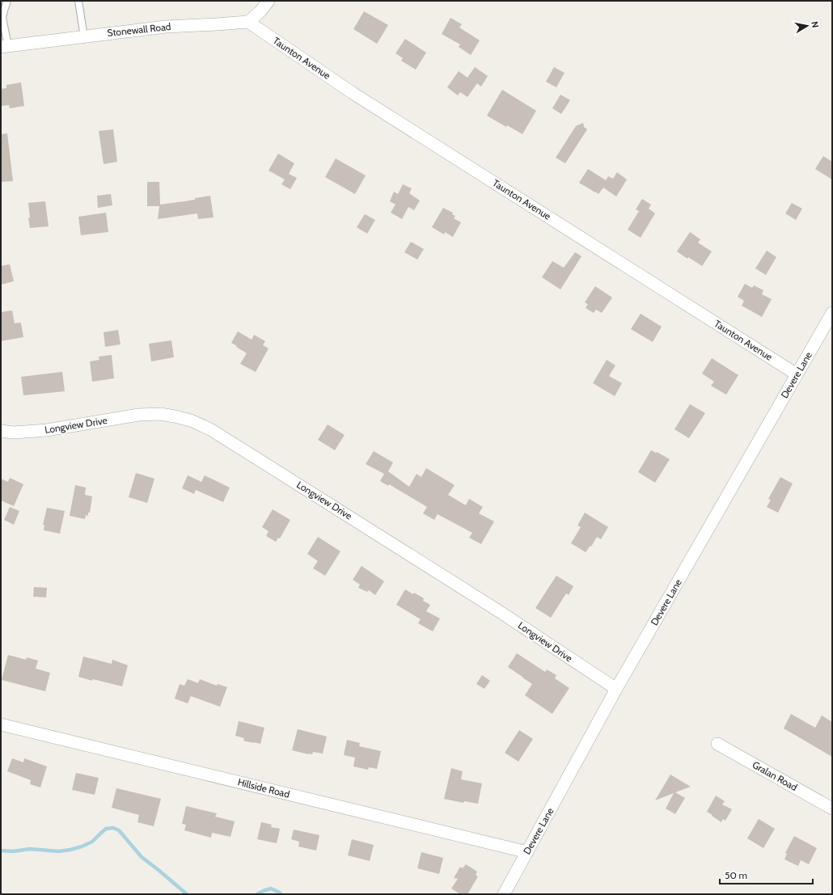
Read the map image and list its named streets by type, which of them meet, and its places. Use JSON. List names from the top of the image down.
{
  "streets": {
    "street": [
      "Stonewall Road",
      "Taunton Avenue",
      "Devere Lane",
      "Longview Drive",
      "Gralan Road",
      "Hillside Road"
    ]
  },
  "crossings": [
    ["Stonewall Road", "Taunton Avenue"],
    ["Taunton Avenue", "Devere Lane"],
    ["Devere Lane", "Longview Drive"],
    ["Devere Lane", "Hillside Road"]
  ],
  "scale_bar": "50 m",
  "north": "right"
}
